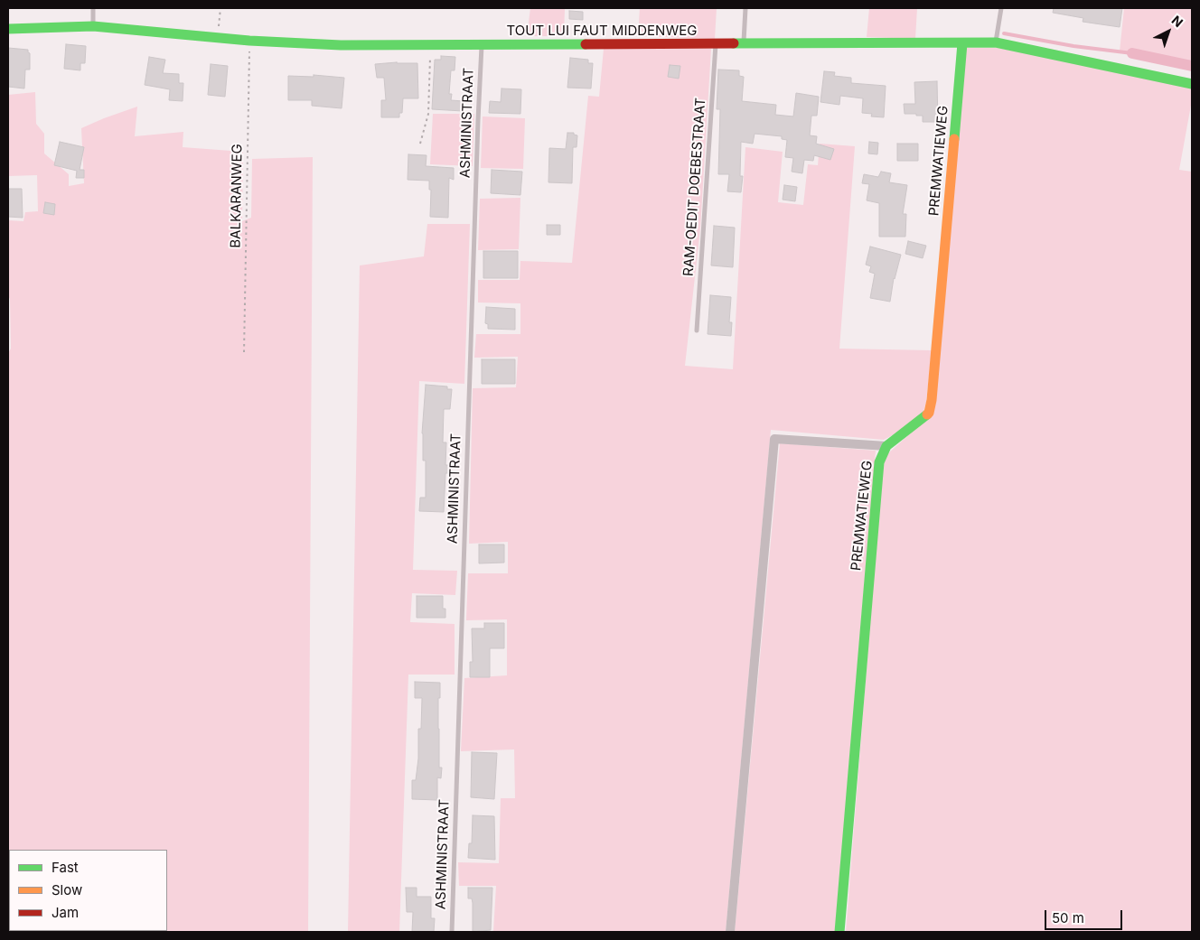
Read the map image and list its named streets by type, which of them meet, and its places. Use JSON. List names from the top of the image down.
{
  "streets": {
    "street": ["TOUT LUI FAUT MIDDENWEG", "PREMWATIEWEG"],
    "lane": ["ASHMINISTRAAT", "RAM-OEDIT DOEBESTRAAT"],
    "path": ["BALKARANWEG"]
  },
  "crossings": [
    ["TOUT LUI FAUT MIDDENWEG", "ASHMINISTRAAT"],
    ["TOUT LUI FAUT MIDDENWEG", "PREMWATIEWEG"],
    ["TOUT LUI FAUT MIDDENWEG", "RAM-OEDIT DOEBESTRAAT"],
    ["TOUT LUI FAUT MIDDENWEG", "BALKARANWEG"]
  ],
  "legend": ["Fast", "Slow", "Jam"],
  "scale_bar": "50 m",
  "north": "top right"
}
